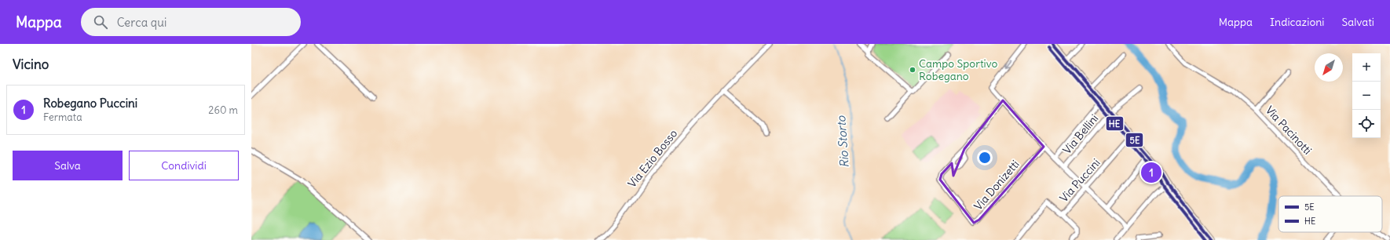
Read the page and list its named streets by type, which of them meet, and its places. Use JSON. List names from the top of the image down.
{
  "streets": {
    "street": [
      "Via Pacinotti",
      "Via Bellini",
      "Via Ezio Bosso",
      "Via Puccini",
      "Via Donizetti"
    ]
  },
  "water": ["Rio Storto"],
  "places": ["Campo Sportivo Robegano"],
  "lines": ["transit line 5E", "transit line HE"],
  "legend": ["5E", "HE"],
  "north": "bottom left",
  "page": {
    "header": "Mappa",
    "search": "Cerca qui",
    "nav": ["Mappa", "Indicazioni", "Salvati"],
    "heading": "Vicino",
    "map_buttons": ["+", "−"],
    "list": [
      {
        "mark": "1",
        "name": "Robegano Puccini",
        "note": "Fermata",
        "value": "260 m"
      }
    ],
    "buttons": ["Salva", "Condividi"],
    "pins": "1"
  }
}
